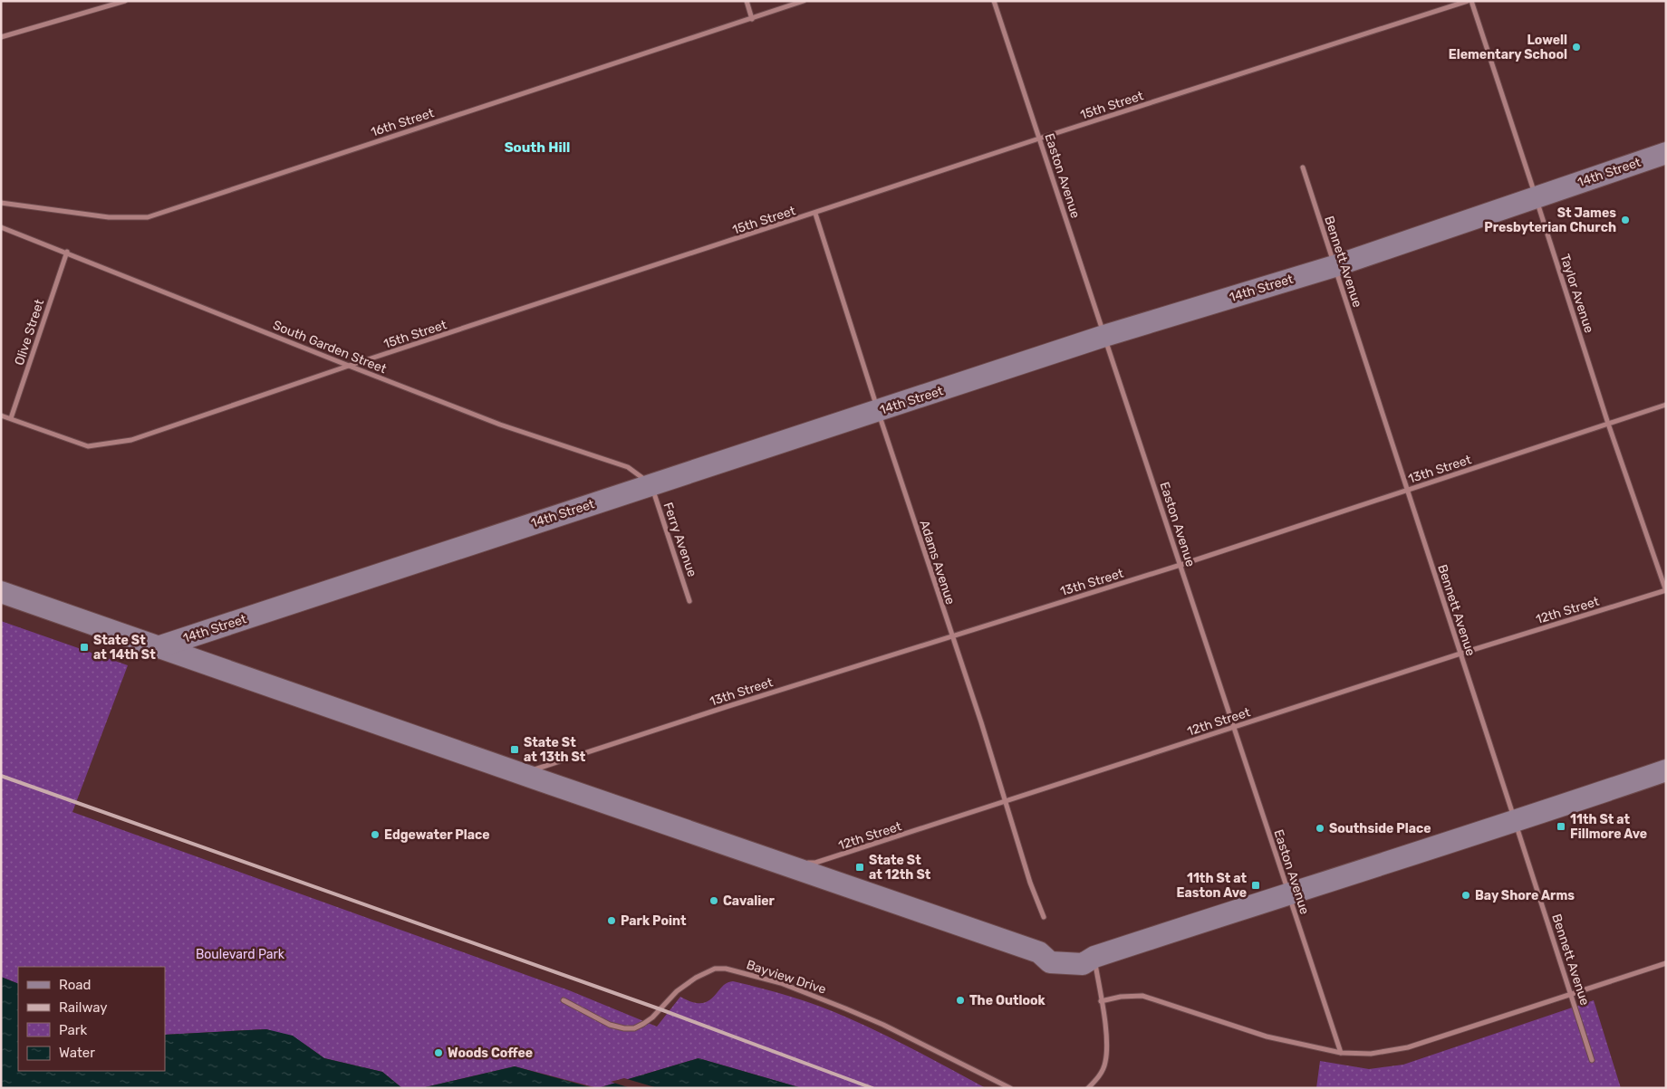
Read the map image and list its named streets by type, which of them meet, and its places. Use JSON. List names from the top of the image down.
{
  "streets": {
    "main road": ["14th Street"],
    "street": [
      "15th Street",
      "16th Street",
      "Easton Avenue",
      "Bennett Avenue",
      "Taylor Avenue",
      "Olive Street",
      "South Garden Street",
      "13th Street",
      "Ferry Avenue",
      "Adams Avenue",
      "12th Street",
      "Bayview Drive"
    ]
  },
  "crossings": [
    ["15th Street", "Easton Avenue"],
    ["15th Street", "Taylor Avenue"],
    ["15th Street", "Olive Street"],
    ["15th Street", "South Garden Street"],
    ["15th Street", "Adams Avenue"],
    ["14th Street", "Easton Avenue"],
    ["14th Street", "Bennett Avenue"],
    ["14th Street", "Taylor Avenue"],
    ["14th Street", "South Garden Street"],
    ["14th Street", "Ferry Avenue"],
    ["14th Street", "Adams Avenue"],
    ["Easton Avenue", "13th Street"],
    ["Easton Avenue", "12th Street"],
    ["Bennett Avenue", "13th Street"],
    ["Bennett Avenue", "12th Street"],
    ["Taylor Avenue", "13th Street"],
    ["Taylor Avenue", "12th Street"],
    ["Olive Street", "South Garden Street"],
    ["South Garden Street", "Ferry Avenue"],
    ["13th Street", "Adams Avenue"],
    ["Adams Avenue", "12th Street"]
  ],
  "districts": ["South Hill"],
  "parks": ["Boulevard Park"],
  "places": {
    "other": [
      "Lowell Elementary School",
      "St James Presbyterian Church",
      "Southside Place",
      "Edgewater Place",
      "Bay Shore Arms",
      "Cavalier",
      "Park Point",
      "The Outlook",
      "Woods Coffee"
    ],
    "transit": [
      "State St at 14th St",
      "State St at 13th St",
      "11th St at Fillmore Ave",
      "State St at 12th St",
      "11th St at Easton Ave"
    ]
  },
  "legend": [
    "Road",
    "Railway",
    "Park",
    "Water"
  ]
}
